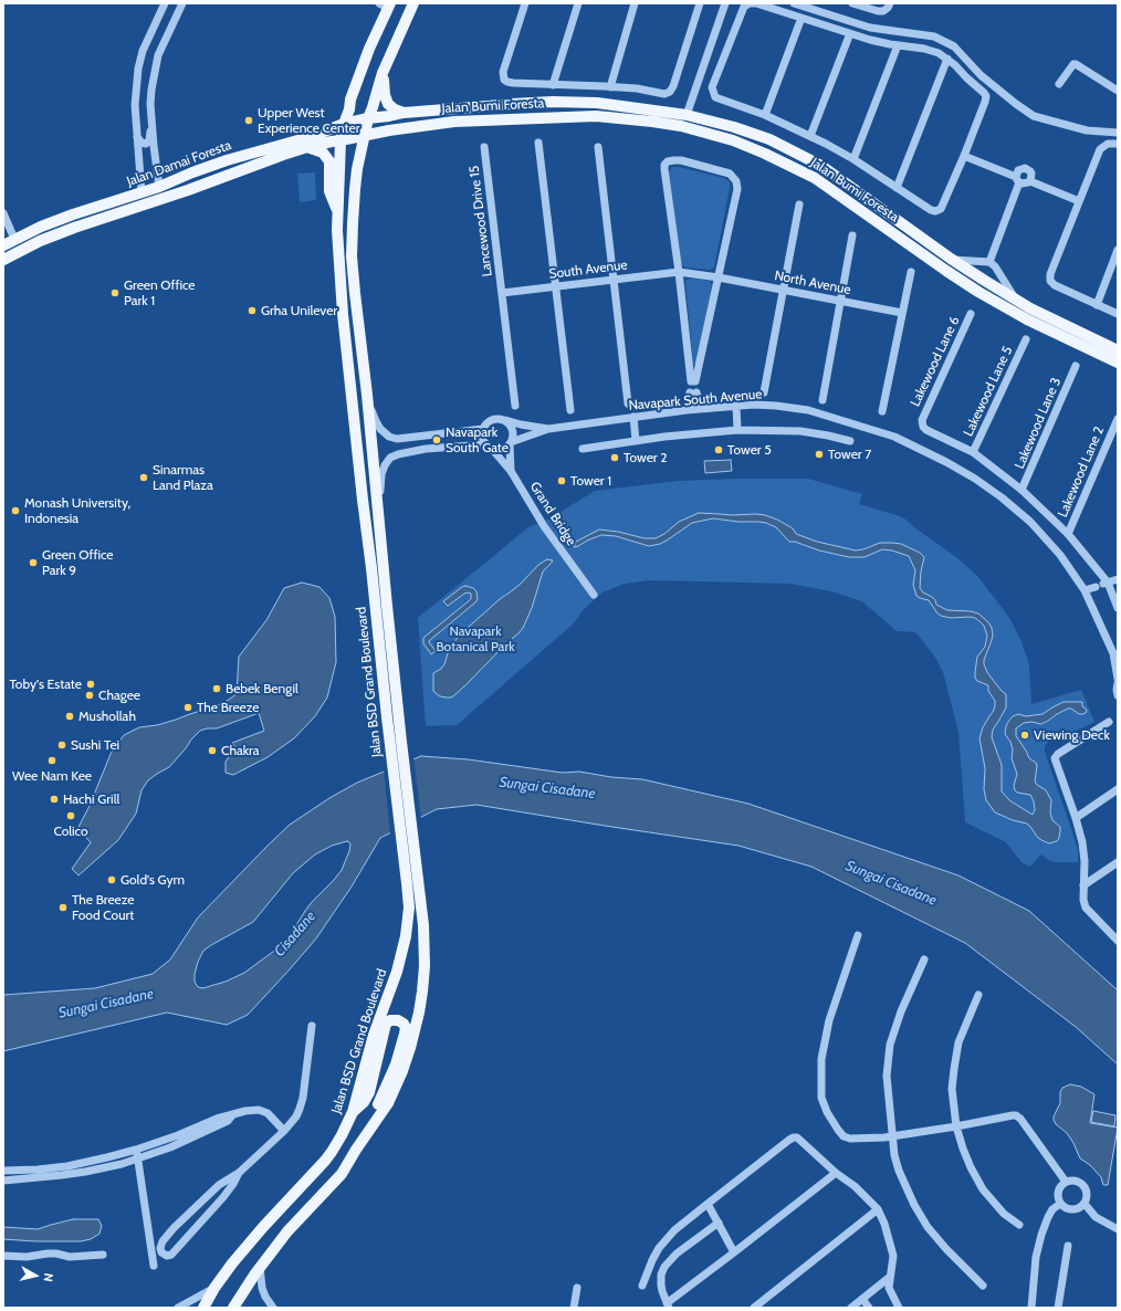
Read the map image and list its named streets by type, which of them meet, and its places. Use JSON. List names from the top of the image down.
{
  "streets": {
    "main road": ["Jalan Bumi Foresta", "Jalan Damai Foresta", "Jalan BSD Grand Boulevard"],
    "street": [
      "Lancewood Drive 15",
      "South Avenue",
      "North Avenue",
      "Lakewood Lane 6",
      "Lakewood Lane 5",
      "Navapark South Avenue",
      "Lakewood Lane 3",
      "Lakewood Lane 2",
      "Grand Bridge"
    ]
  },
  "crossings": [
    ["Jalan Bumi Foresta", "Jalan Damai Foresta"],
    ["Jalan Bumi Foresta", "Jalan BSD Grand Boulevard"],
    ["Jalan Damai Foresta", "Jalan BSD Grand Boulevard"],
    ["Lancewood Drive 15", "South Avenue"],
    ["South Avenue", "North Avenue"],
    ["Lakewood Lane 6", "Lakewood Lane 5"],
    ["Navapark South Avenue", "Grand Bridge"]
  ],
  "water": ["Sungai Cisadane", "Cisadane"],
  "parks": ["Navapark Botanical Park"],
  "places": [
    "Upper West Experience Center",
    "Green Office Park 1",
    "Grha Unilever",
    "Navapark South Gate",
    "Tower 5",
    "Tower 7",
    "Tower 2",
    "Sinarmas Land Plaza",
    "Tower 1",
    "Monash University, Indonesia",
    "Green Office Park 9",
    "Toby's Estate",
    "Bebek Bengil",
    "Chagee",
    "The Breeze",
    "Mushollah",
    "Viewing Deck",
    "Sushi Tei",
    "Chakra",
    "Wee Nam Kee",
    "Hachi Grill",
    "Colico",
    "Gold's Gym",
    "The Breeze Food Court"
  ],
  "north": "right"
}
